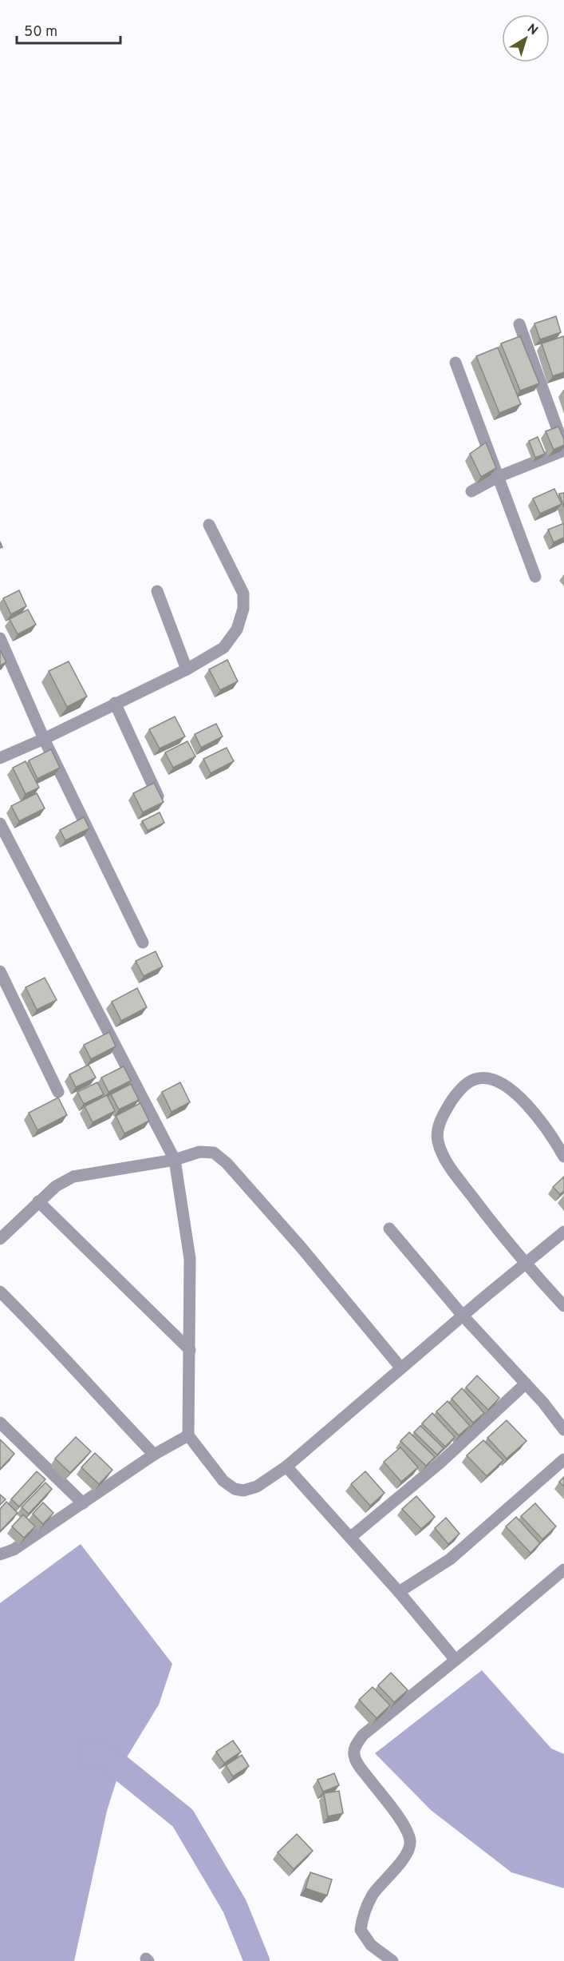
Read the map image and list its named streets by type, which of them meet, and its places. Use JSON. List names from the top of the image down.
{
  "scale_bar": "50 m",
  "north": "top right"
}
